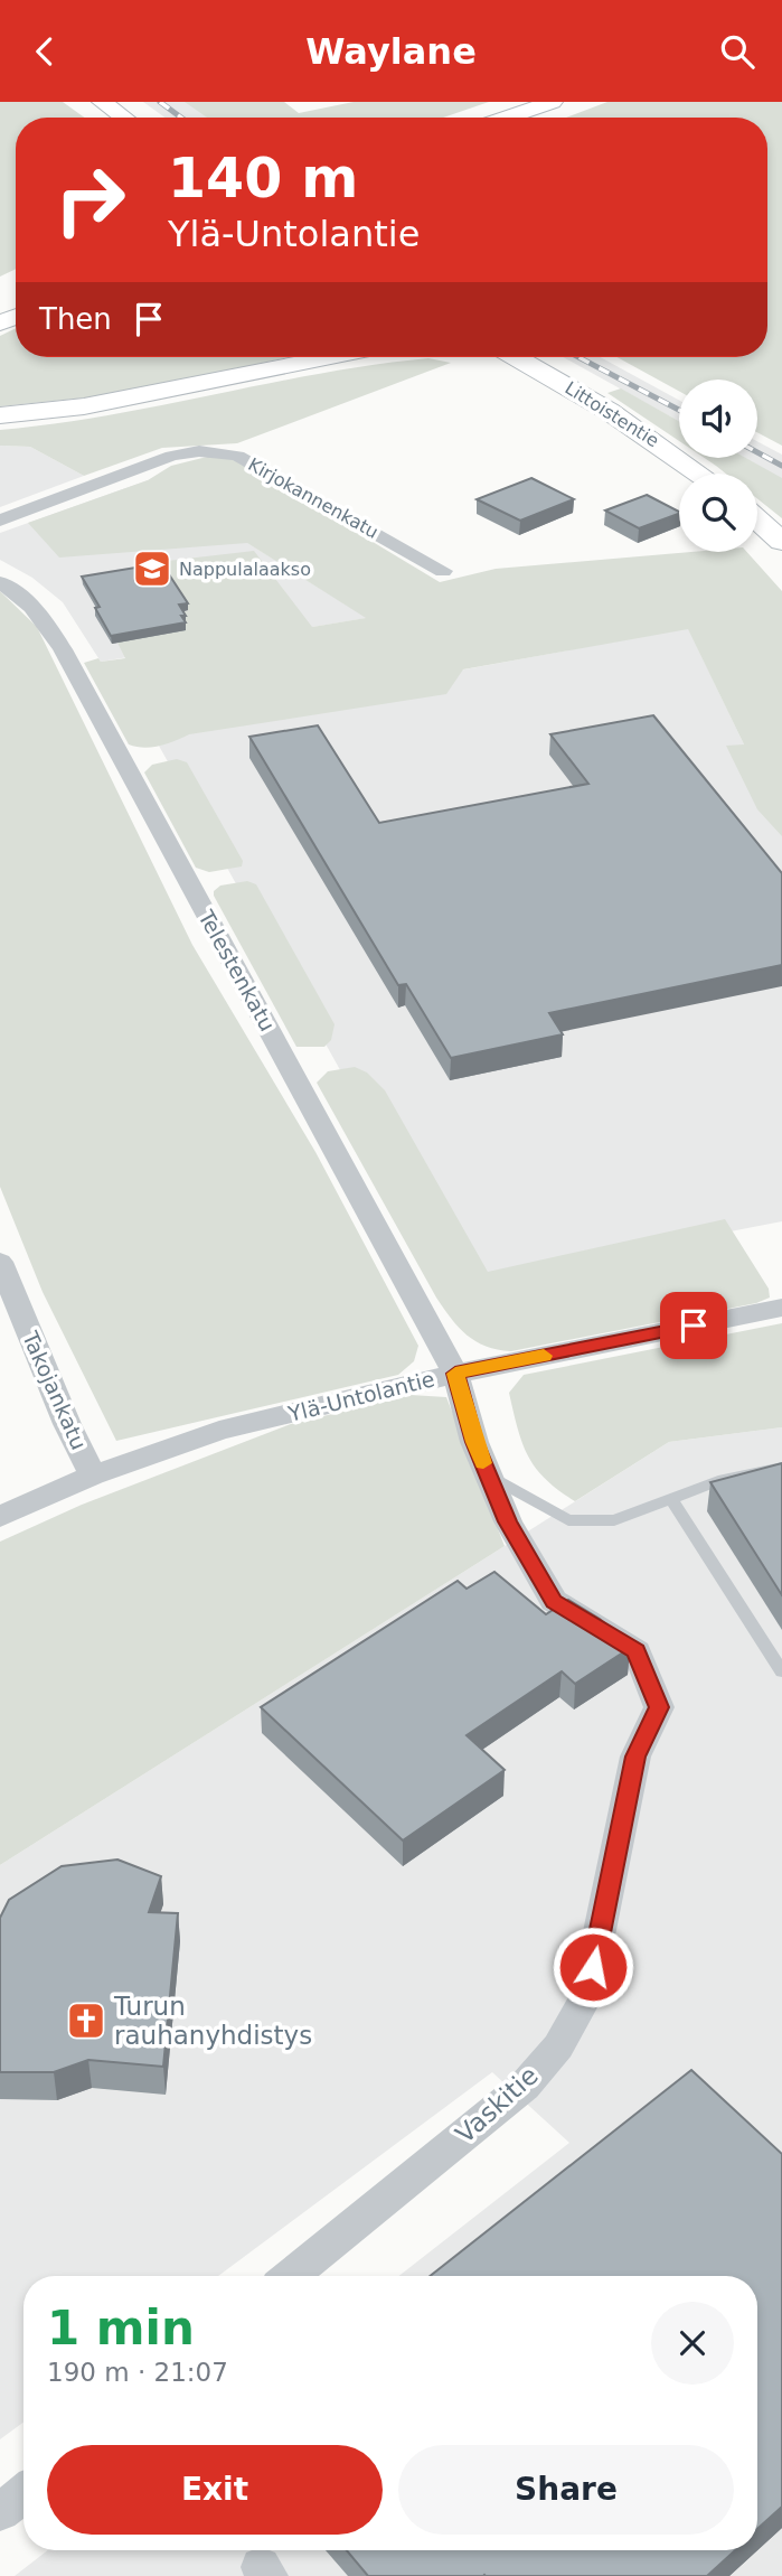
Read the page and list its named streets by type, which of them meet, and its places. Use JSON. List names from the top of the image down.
{
  "streets": {
    "street": [
      "Littoistentie",
      "Kirjokannenkatu",
      "Telestenkatu",
      "Takojankatu",
      "Ylä-Untolantie",
      "Vaskitie"
    ]
  },
  "crossings": [
    ["Telestenkatu", "Ylä-Untolantie"],
    ["Telestenkatu", "Vaskitie"],
    ["Takojankatu", "Ylä-Untolantie"],
    ["Ylä-Untolantie", "Vaskitie"]
  ],
  "places": {
    "school or university": ["Nappulalaakso"],
    "church": ["Turun rauhanyhdistys"]
  },
  "page": {
    "header": "Waylane",
    "turn": ["140 m", "Ylä-Untolantie"],
    "then": "Then",
    "heading": ["1 min", "190 m · 21:07"],
    "buttons": ["Exit", "Share"]
  }
}
